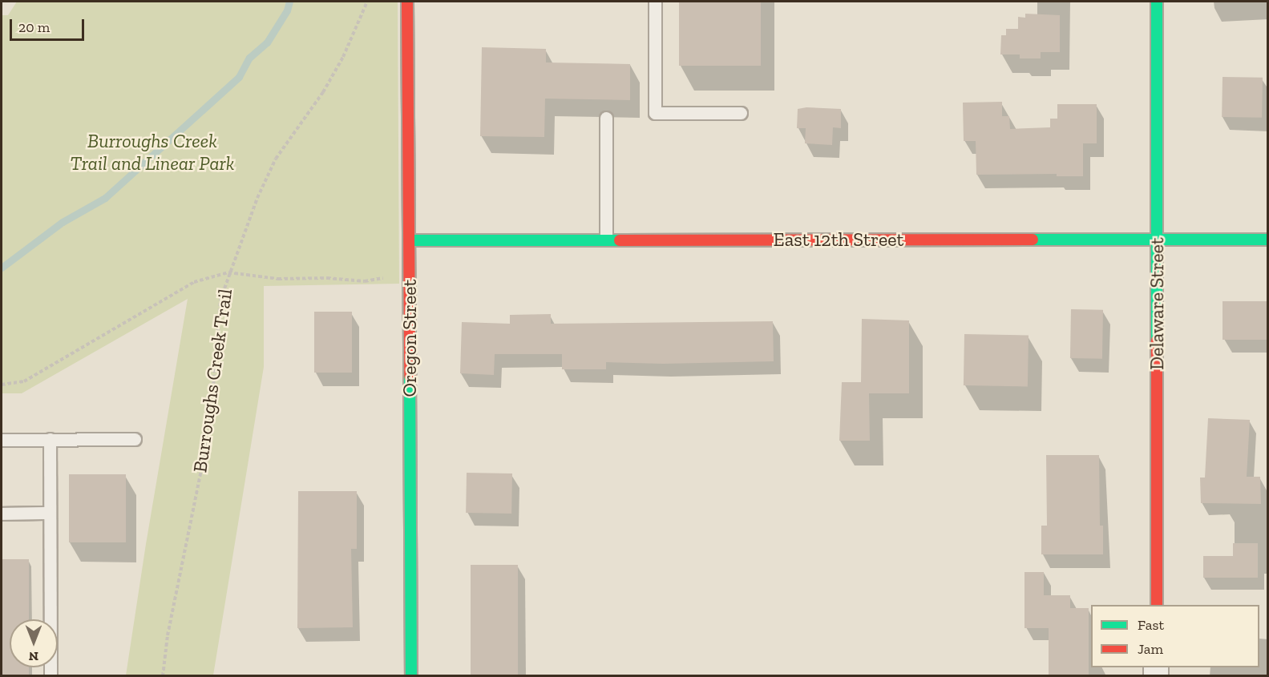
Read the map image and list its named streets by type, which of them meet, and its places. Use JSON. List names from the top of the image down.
{
  "streets": {
    "street": ["East 12th Street", "Delaware Street", "Oregon Street"],
    "path": ["Burroughs Creek Trail"]
  },
  "crossings": [
    ["East 12th Street", "Delaware Street"],
    ["East 12th Street", "Oregon Street"]
  ],
  "parks": ["Burroughs Creek Trail and Linear Park"],
  "legend": ["Fast", "Jam"],
  "scale_bar": "20 m",
  "north": "bottom"
}
